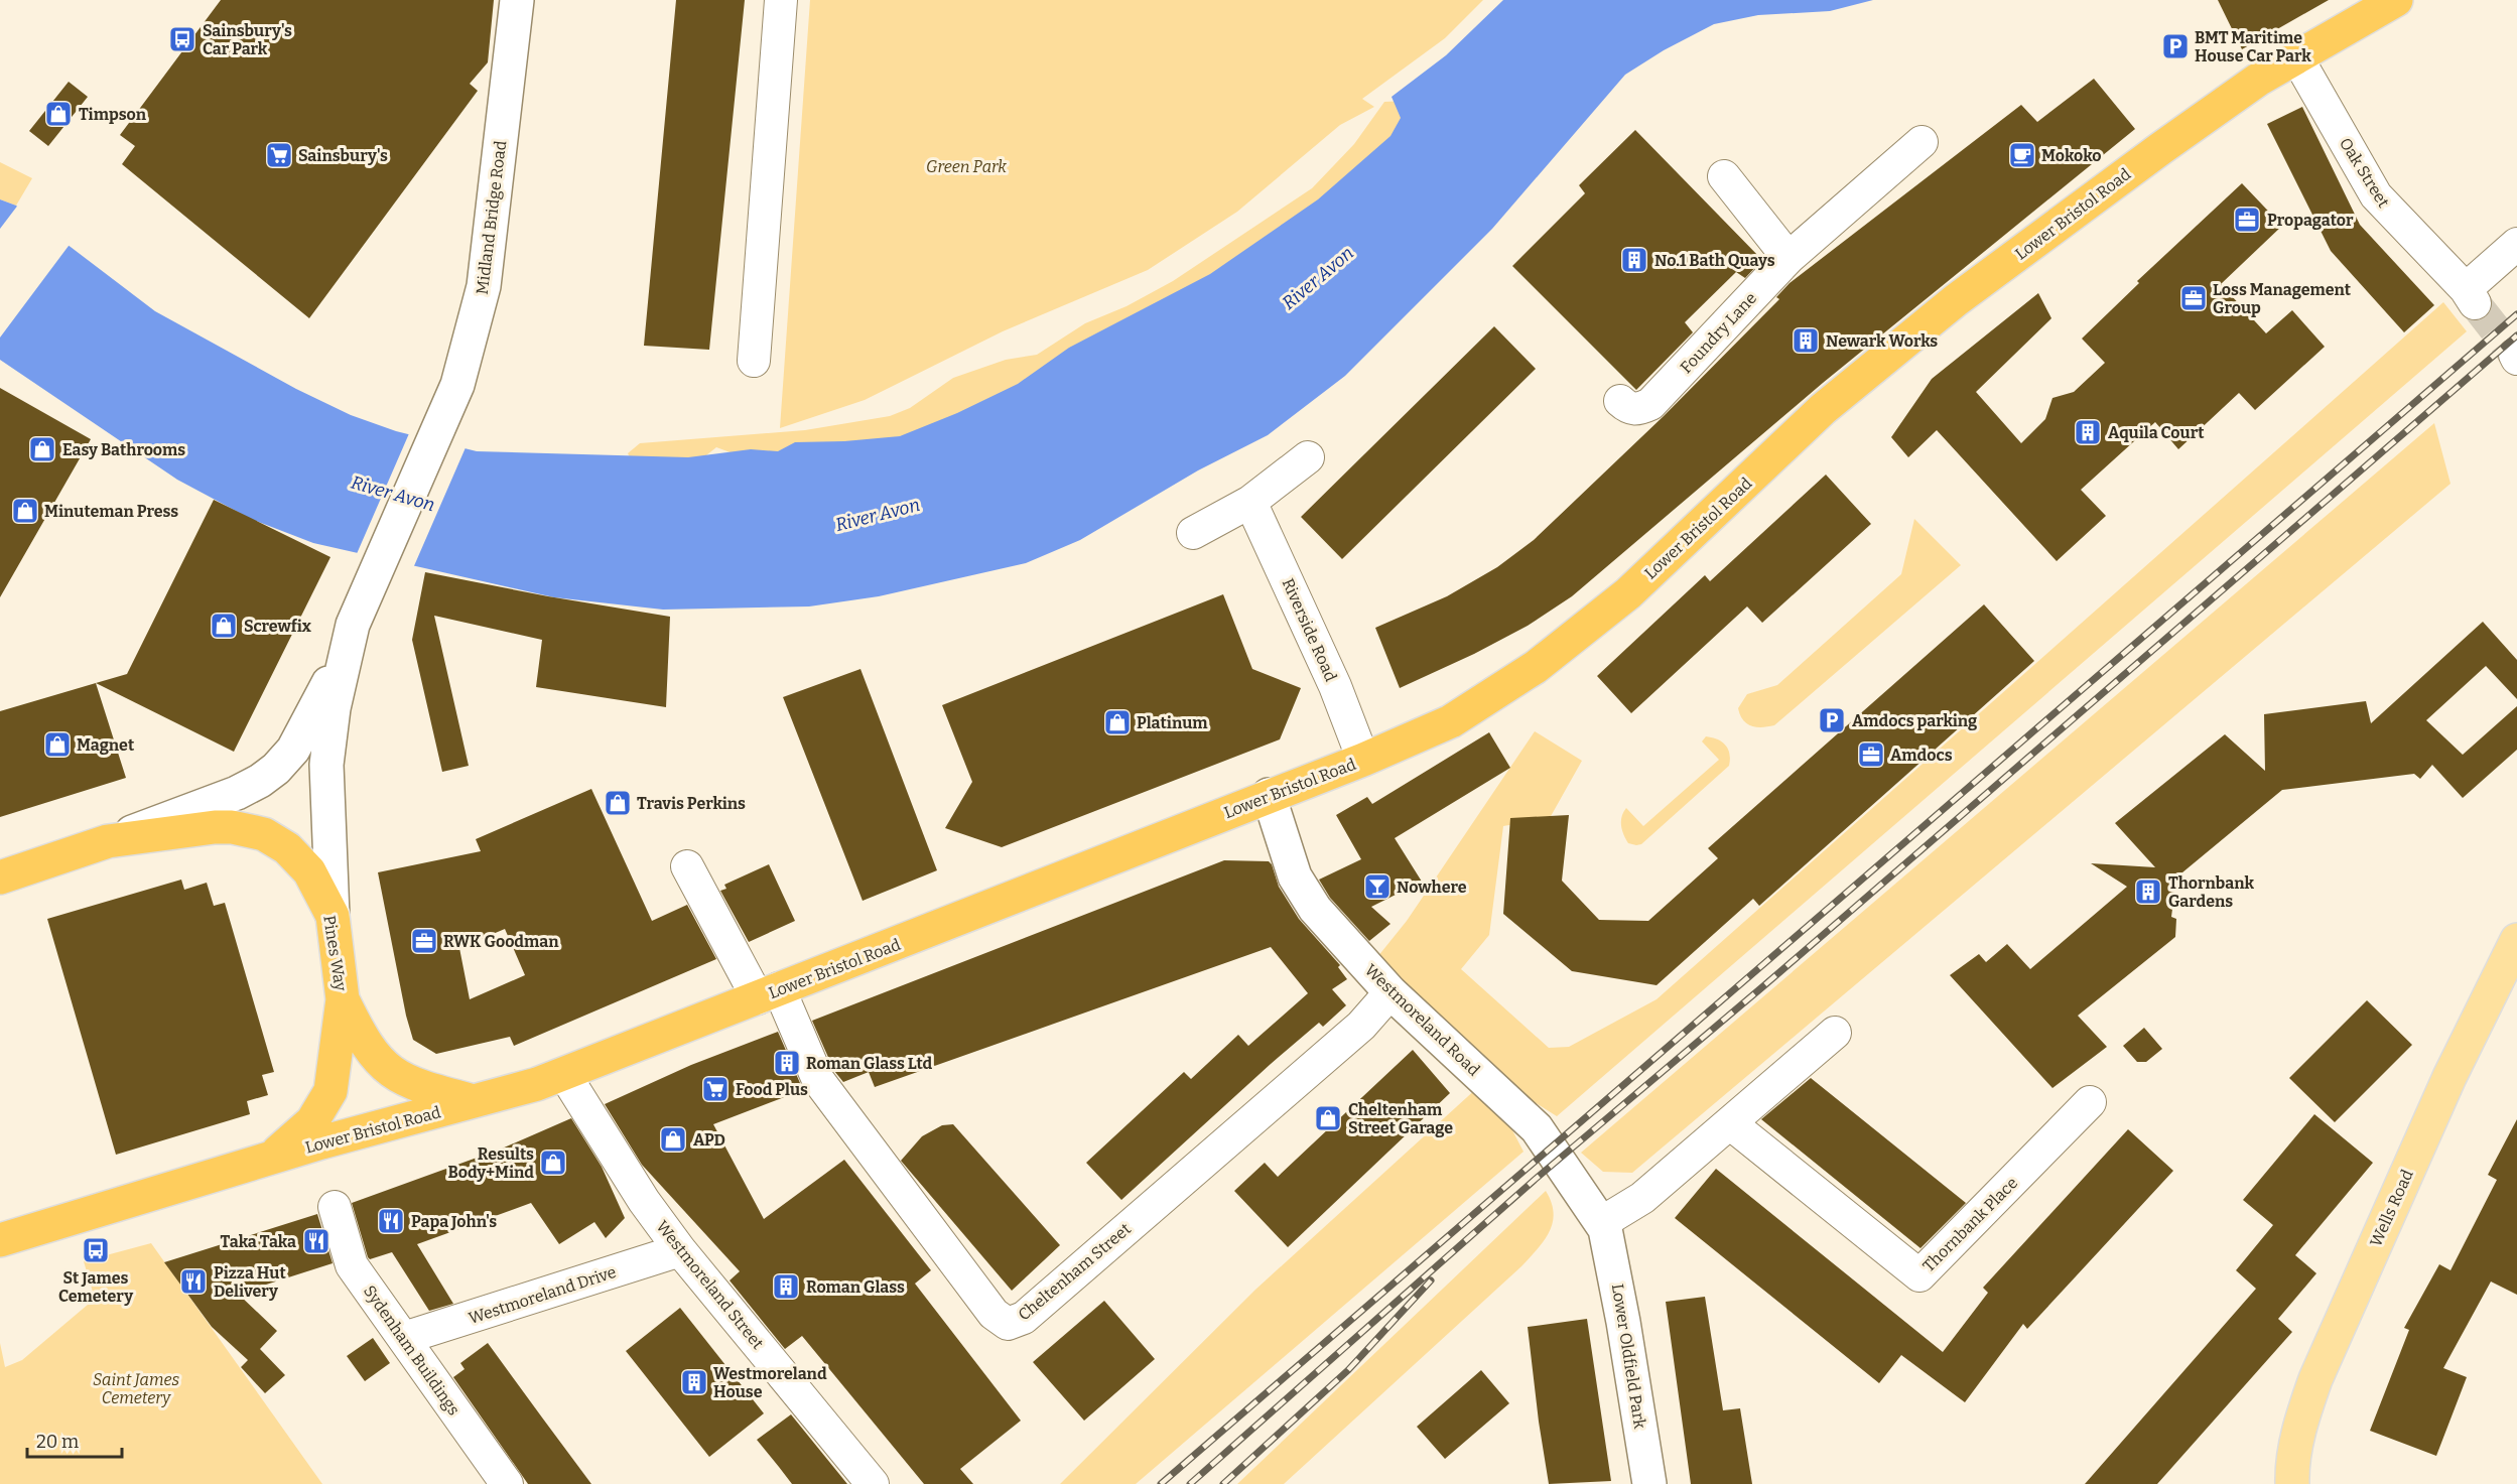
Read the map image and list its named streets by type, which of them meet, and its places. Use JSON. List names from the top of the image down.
{
  "streets": {
    "highway": ["Lower Bristol Road", "Pines Way"],
    "main road": [
      "Midland Bridge Road",
      "Westmoreland Road",
      "Wells Road",
      "Lower Oldfield Park"
    ],
    "street": [
      "Oak Street",
      "Foundry Lane",
      "Riverside Road",
      "Thornbank Place",
      "Cheltenham Street",
      "Westmoreland Street",
      "Westmoreland Drive",
      "Sydenham Buildings"
    ]
  },
  "crossings": [
    ["Oak Street", "Lower Bristol Road"],
    ["Lower Bristol Road", "Riverside Road"],
    ["Lower Bristol Road", "Pines Way"],
    ["Lower Bristol Road", "Westmoreland Road"],
    ["Lower Bristol Road", "Cheltenham Street"],
    ["Lower Bristol Road", "Westmoreland Street"],
    ["Midland Bridge Road", "Pines Way"],
    ["Westmoreland Road", "Cheltenham Street"],
    ["Westmoreland Road", "Lower Oldfield Park"],
    ["Westmoreland Street", "Westmoreland Drive"],
    ["Westmoreland Drive", "Sydenham Buildings"]
  ],
  "water": ["River Avon"],
  "parks": ["Green Park", "Saint James Cemetery"],
  "places": {
    "bus stop": ["Sainsbury's Car Park", "St James Cemetery"],
    "parking": ["BMT Maritime House Car Park", "Amdocs parking"],
    "shop": [
      "Timpson",
      "Easy Bathrooms",
      "Minuteman Press",
      "Screwfix",
      "Platinum",
      "Magnet",
      "Travis Perkins",
      "Cheltenham Street Garage",
      "APD",
      "Results Body+Mind"
    ],
    "supermarket": ["Sainsbury's", "Food Plus"],
    "cafe": ["Mokoko"],
    "office": [
      "Propagator",
      "Loss Management Group",
      "Amdocs",
      "RWK Goodman"
    ],
    "building": [
      "No.1 Bath Quays",
      "Newark Works",
      "Aquila Court",
      "Thornbank Gardens",
      "Roman Glass Ltd",
      "Roman Glass",
      "Westmoreland House"
    ],
    "bar": ["Nowhere"],
    "restaurant": ["Papa John's", "Taka Taka", "Pizza Hut Delivery"]
  },
  "scale_bar": "20 m"
}
